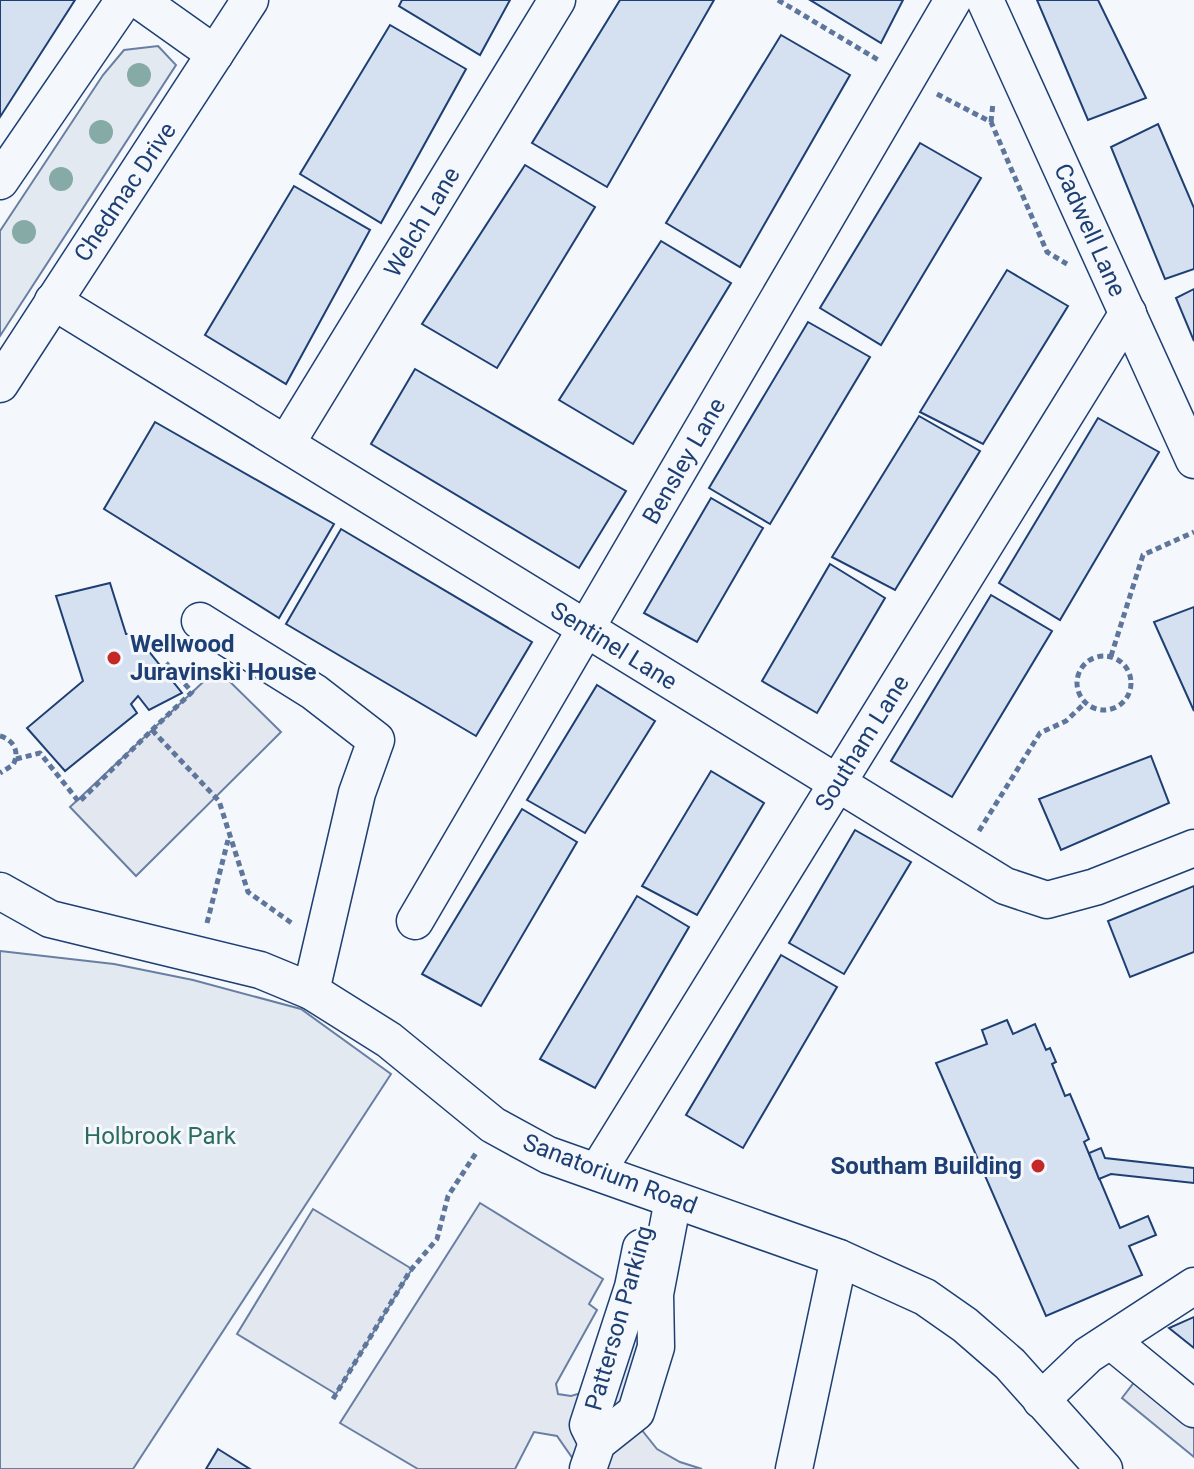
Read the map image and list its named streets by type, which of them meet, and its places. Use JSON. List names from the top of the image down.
{
  "streets": {
    "street": [
      "Chedmac Drive",
      "Welch Lane",
      "Cadwell Lane",
      "Bensley Lane",
      "Sentinel Lane",
      "Southam Lane",
      "Sanatorium Road",
      "Patterson Parking"
    ]
  },
  "crossings": [
    ["Chedmac Drive", "Sentinel Lane"],
    ["Welch Lane", "Sentinel Lane"],
    ["Cadwell Lane", "Southam Lane"],
    ["Bensley Lane", "Sentinel Lane"],
    ["Sentinel Lane", "Southam Lane"],
    ["Southam Lane", "Sanatorium Road"],
    ["Sanatorium Road", "Patterson Parking"]
  ],
  "parks": ["Holbrook Park"],
  "places": ["Wellwood Juravinski House", "Southam Building"]
}
